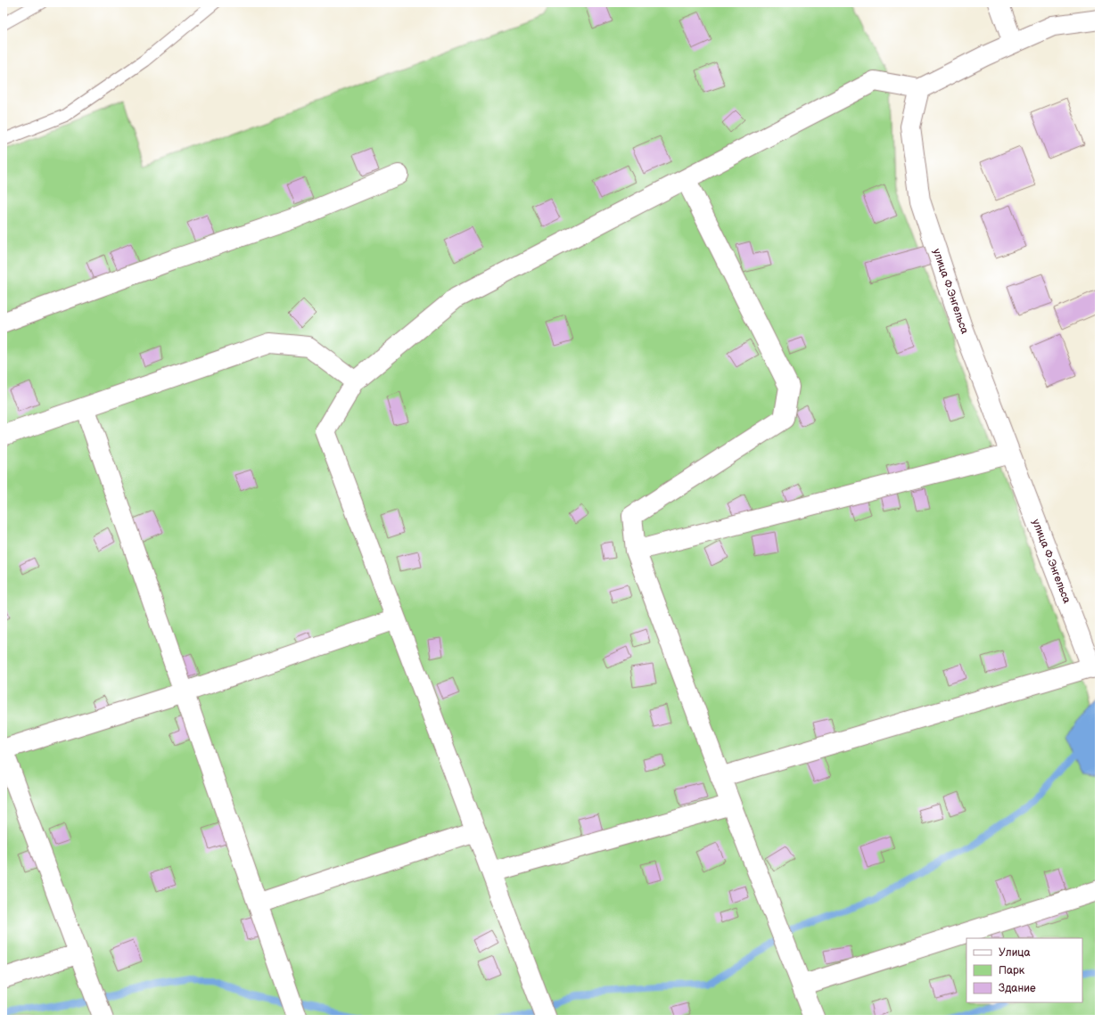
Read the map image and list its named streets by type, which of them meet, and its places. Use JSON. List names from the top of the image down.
{
  "streets": {
    "street": ["улица Ф.Энгельса"]
  },
  "legend": ["Улица", "Парк", "Здание"]
}
